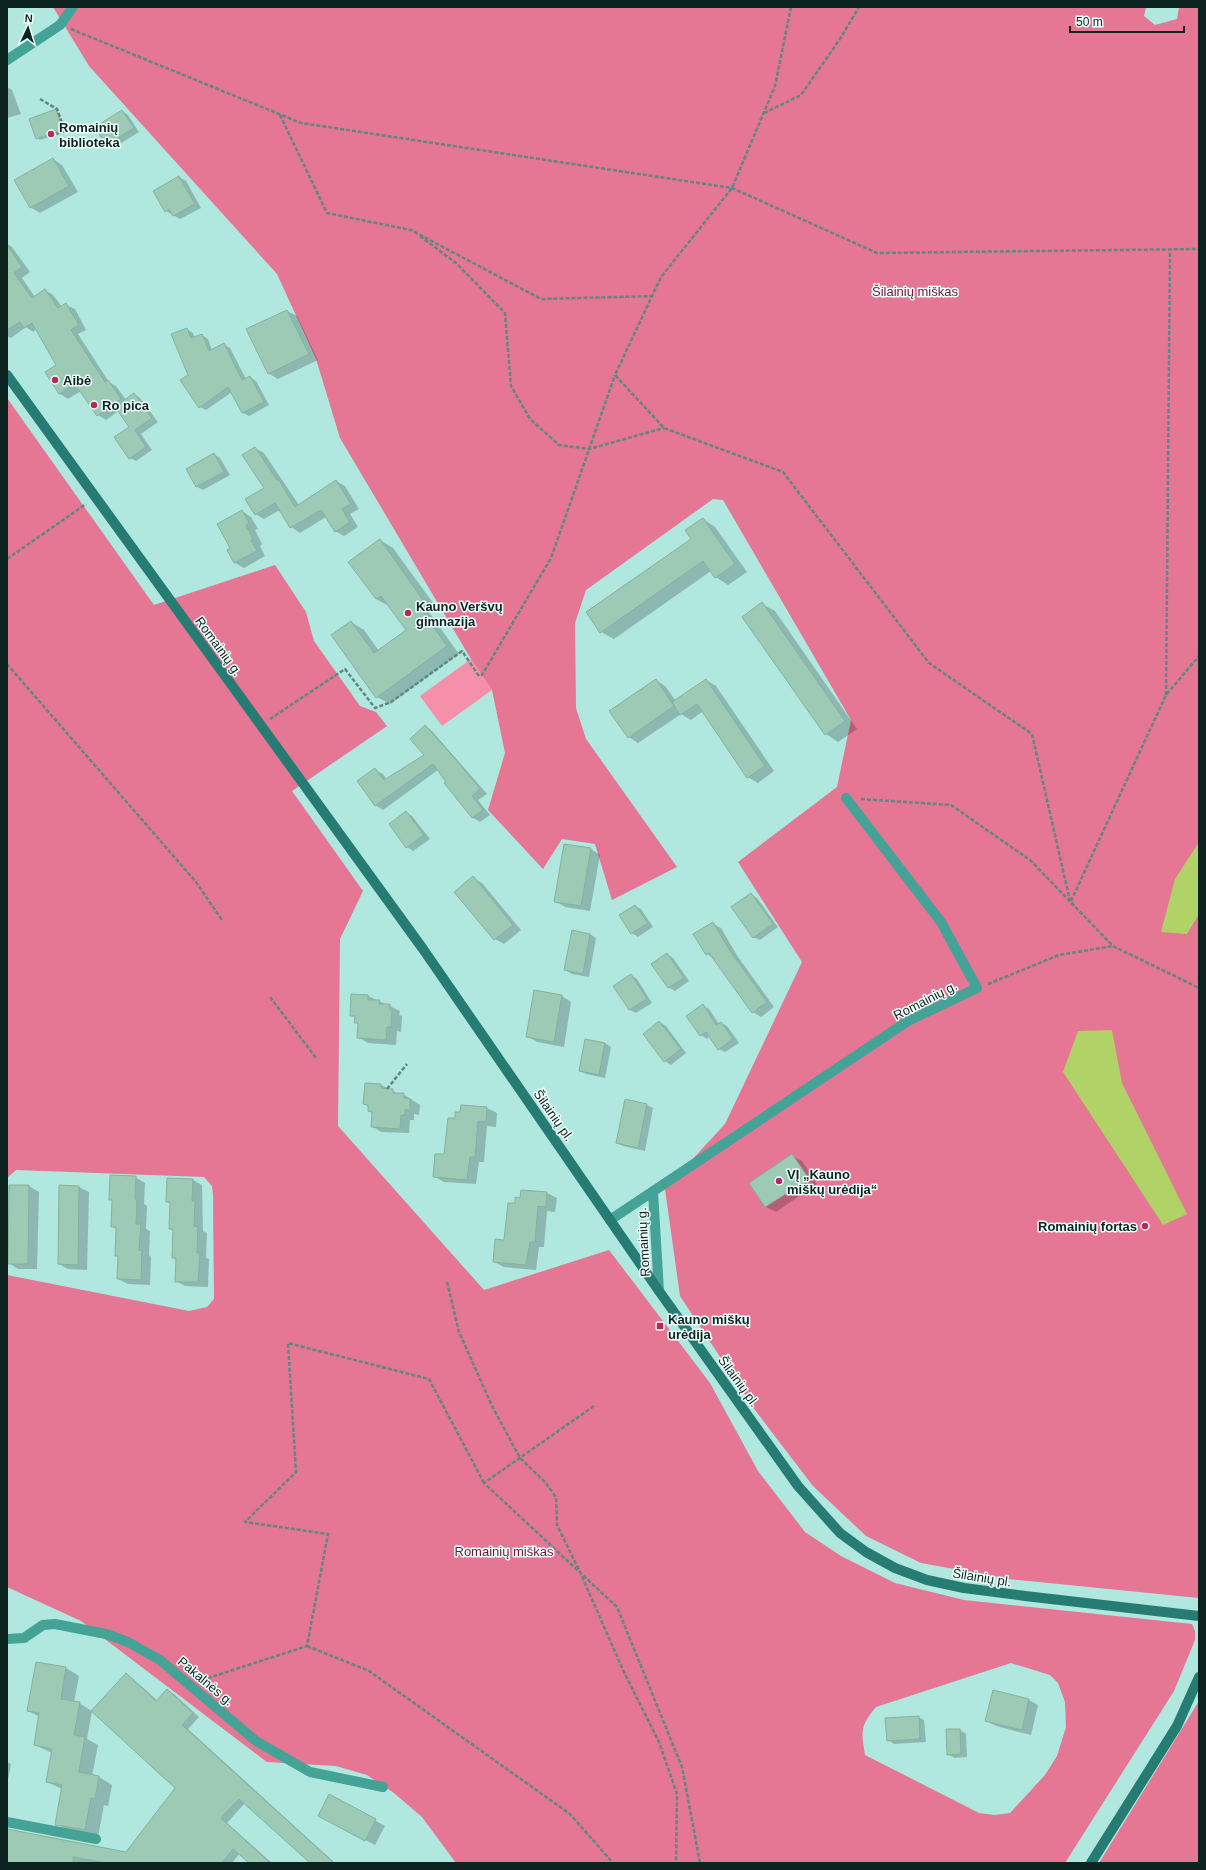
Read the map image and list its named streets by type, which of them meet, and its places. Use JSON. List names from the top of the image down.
{
  "streets": {
    "main road": ["Romainių g.", "Šilainių pl."],
    "street": ["Pakalnės g."]
  },
  "crossings": [
    ["Romainių g.", "Šilainių pl."]
  ],
  "parks": ["Šilainių miškas", "Romainių miškas"],
  "places": {
    "other": [
      "Romainių biblioteka",
      "Aibė",
      "Ro pica",
      "Kauno Veršvų gimnazija",
      "VĮ „Kauno miškų urėdija“",
      "Romainių fortas"
    ],
    "transit": ["Kauno miškų urėdija"]
  },
  "scale_bar": "50 m",
  "north": "top"
}
